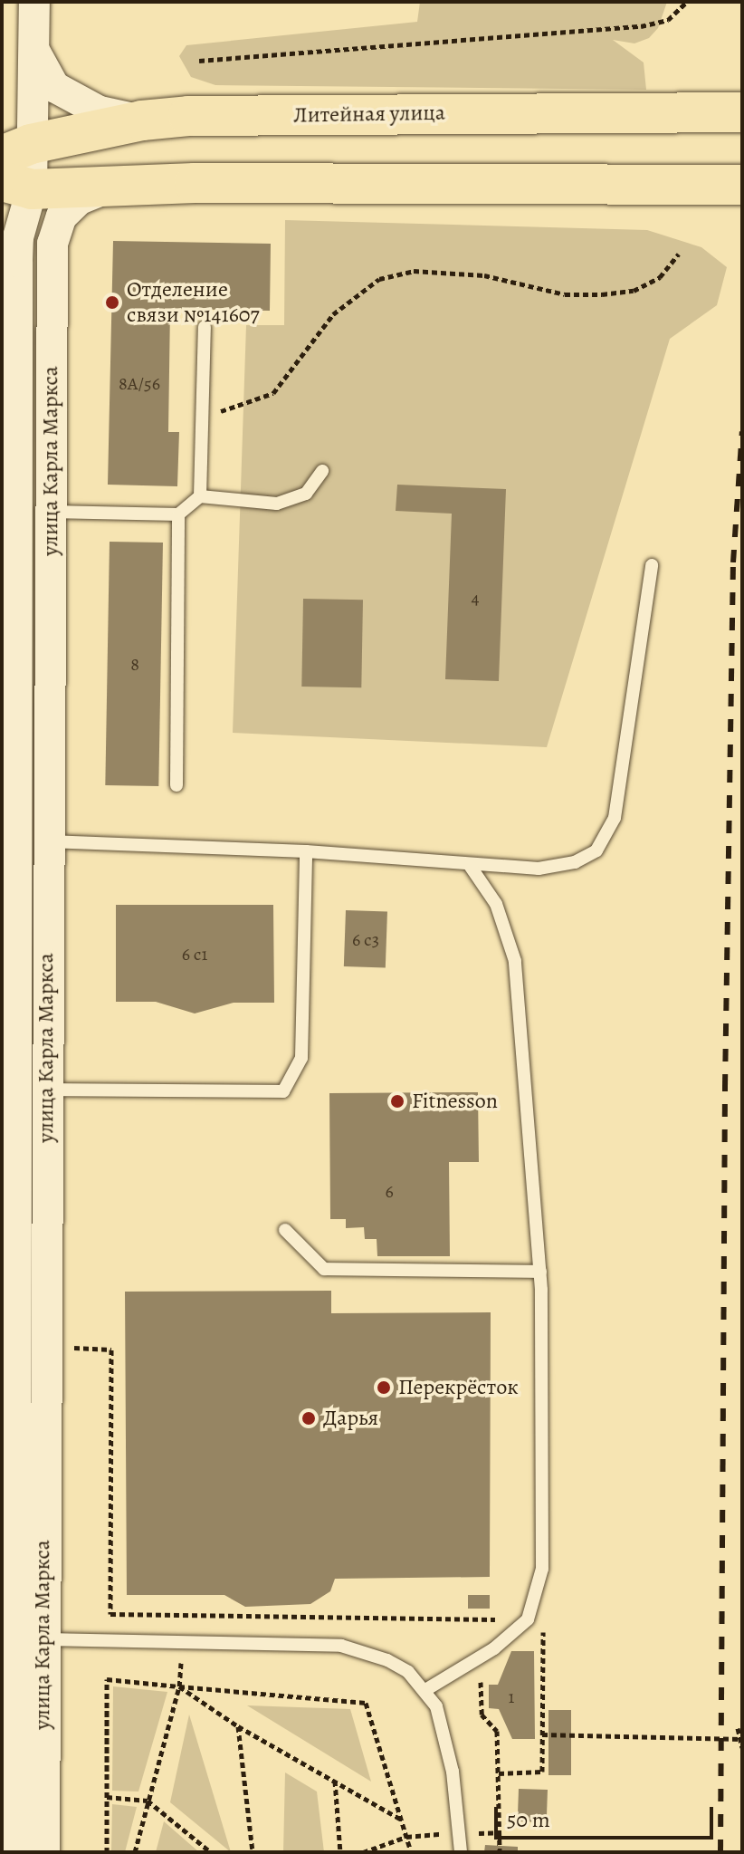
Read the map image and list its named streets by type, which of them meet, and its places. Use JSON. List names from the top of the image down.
{
  "streets": {
    "highway": ["Литейная улица"],
    "street": ["улица Карла Маркса"]
  },
  "crossings": [
    ["Литейная улица", "улица Карла Маркса"]
  ],
  "places": [
    "Отделение связи №141607",
    "Fitnesson",
    "Перекрёсток",
    "Дарья"
  ],
  "house_numbers": [
    "8А/56",
    "4",
    "8",
    "6 с3",
    "6 с1",
    "6",
    "1"
  ],
  "scale_bar": "50 m"
}
